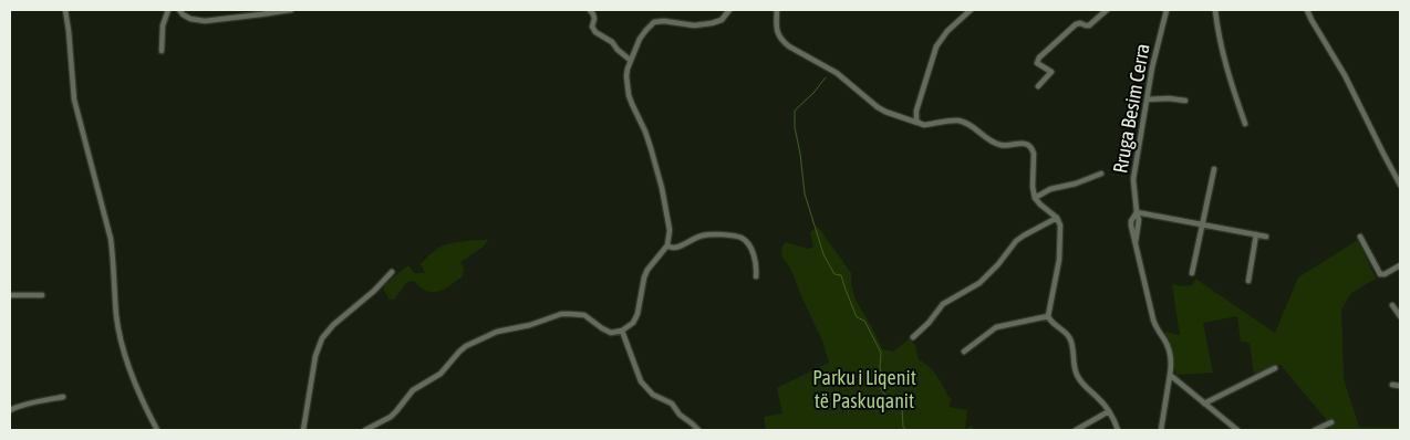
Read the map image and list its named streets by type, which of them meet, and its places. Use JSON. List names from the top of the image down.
{
  "streets": {
    "street": ["Rruga Besim Cerra"]
  },
  "parks": ["Parku i Liqenit të Paskuqanit"]
}
